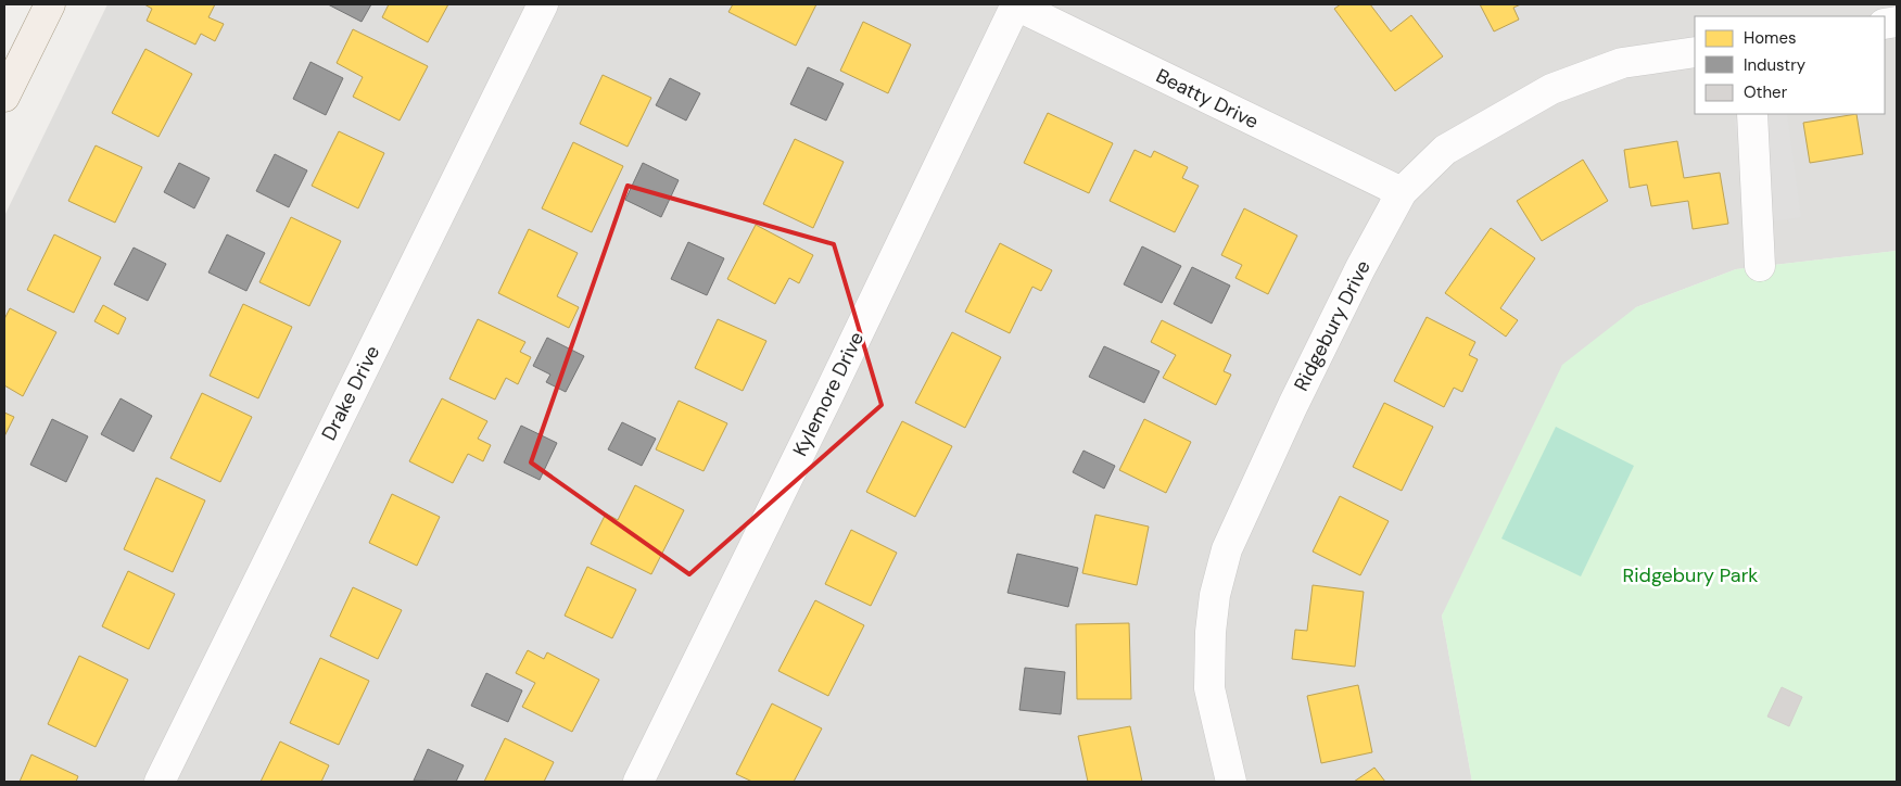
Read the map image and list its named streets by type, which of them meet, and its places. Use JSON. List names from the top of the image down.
{
  "streets": {
    "street": [
      "Beatty Drive",
      "Ridgebury Drive",
      "Drake Drive",
      "Kylemore Drive"
    ]
  },
  "crossings": [
    ["Beatty Drive", "Ridgebury Drive"],
    ["Beatty Drive", "Kylemore Drive"]
  ],
  "parks": ["Ridgebury Park"],
  "legend": ["Homes", "Industry", "Other"]
}
